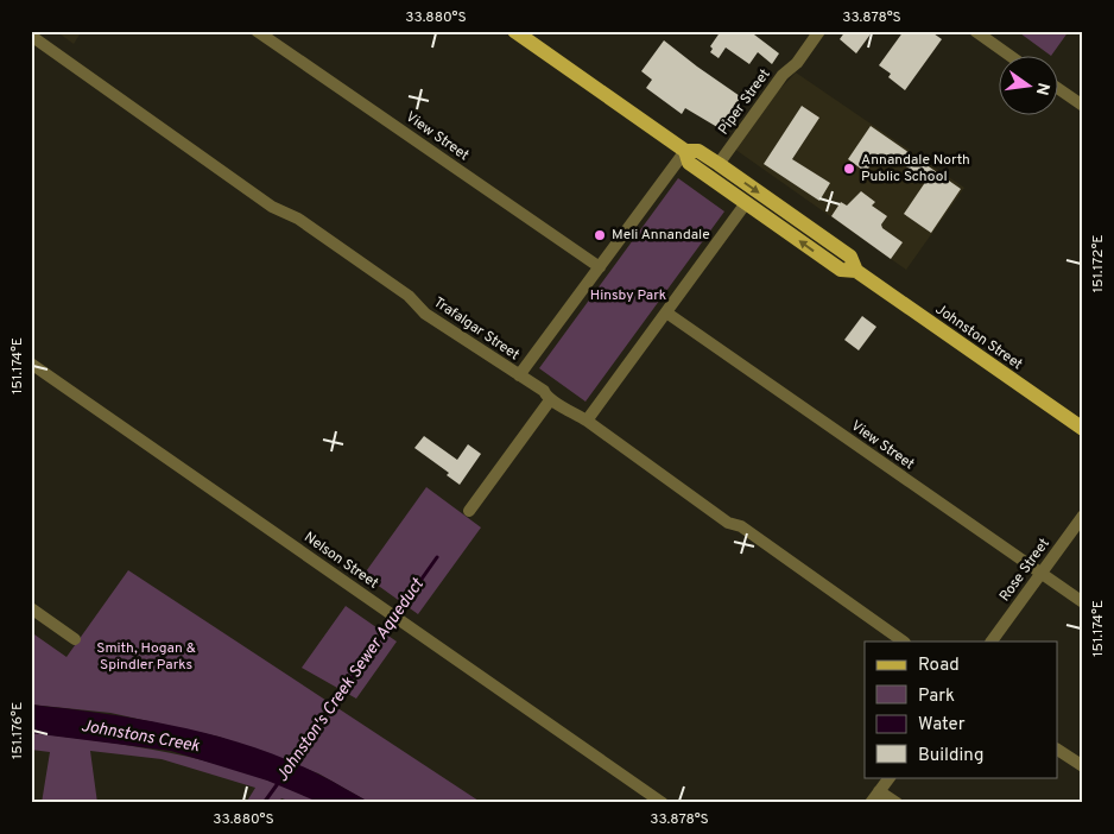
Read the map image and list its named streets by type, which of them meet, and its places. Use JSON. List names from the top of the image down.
{
  "streets": {
    "main road": ["Johnston Street"],
    "street": [
      "Piper Street",
      "View Street",
      "Trafalgar Street",
      "Nelson Street",
      "Rose Street"
    ]
  },
  "crossings": [
    ["Piper Street", "Johnston Street"],
    ["View Street", "Rose Street"]
  ],
  "water": ["Johnston's Creek Sewer Aqueduct", "Johnstons Creek"],
  "parks": ["Hinsby Park", "Smith, Hogan & Spindler Parks"],
  "places": ["Annandale North Public School", "Meli Annandale"],
  "legend": [
    "Road",
    "Park",
    "Water",
    "Building"
  ],
  "north": "right",
  "coordinates": [
    "33.880°S",
    "33.878°S",
    "151.172°E",
    "151.174°E",
    "151.176°E"
  ]
}
